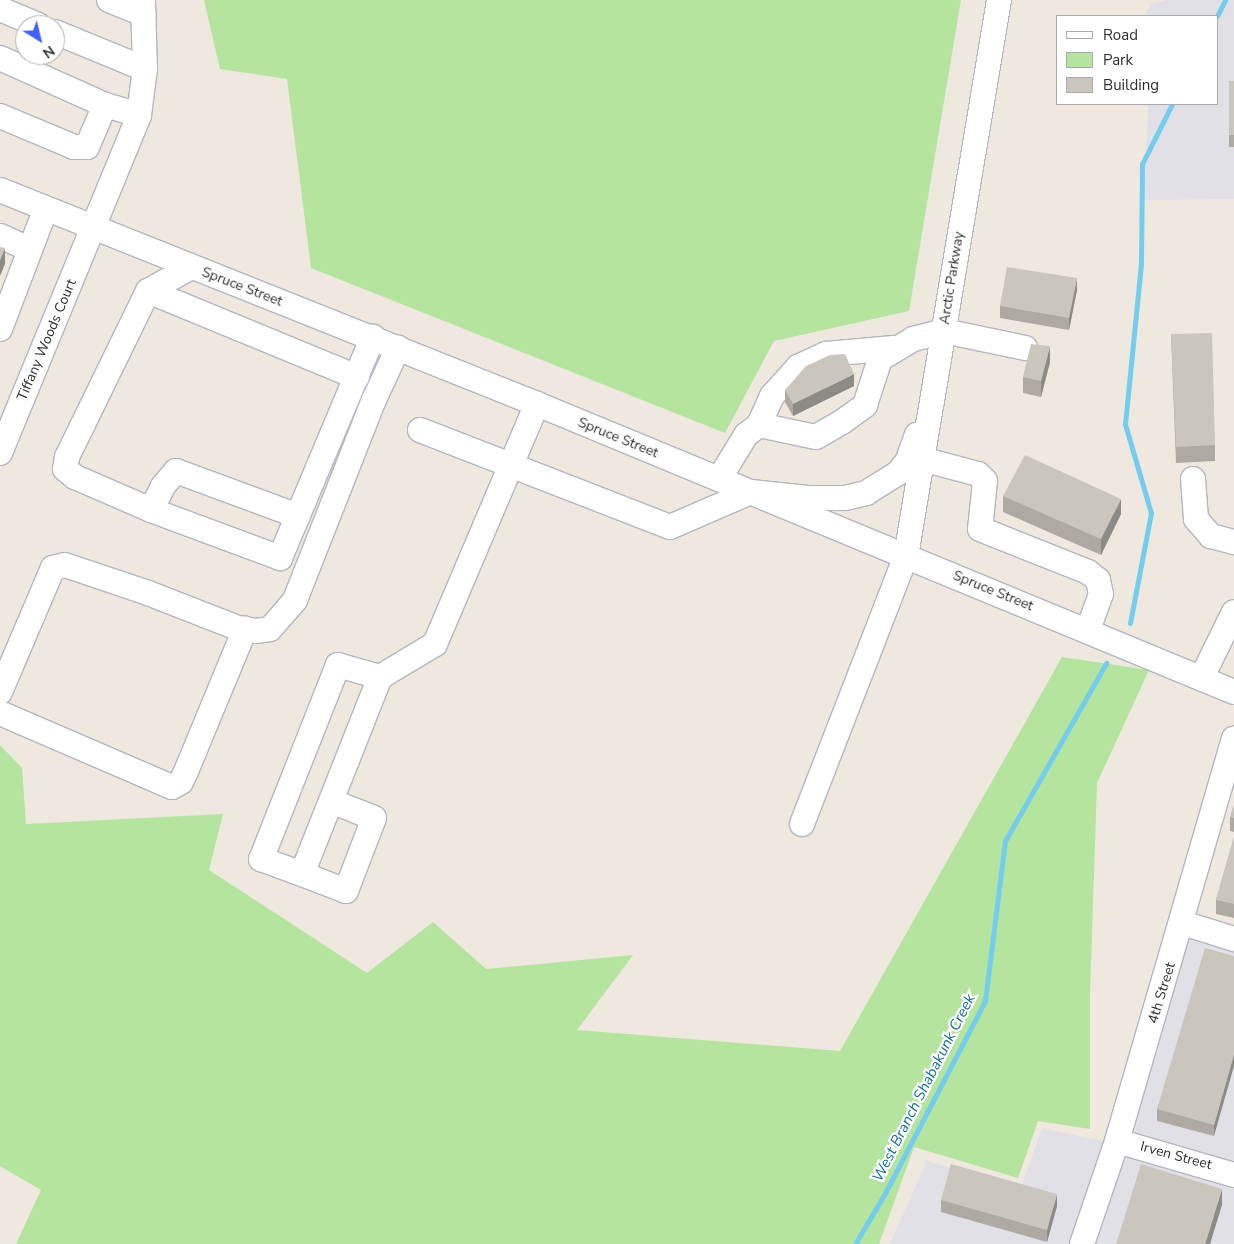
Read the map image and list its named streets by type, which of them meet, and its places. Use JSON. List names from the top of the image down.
{
  "streets": {
    "street": [
      "Arctic Parkway",
      "Spruce Street",
      "Tiffany Woods Court",
      "4th Street",
      "Irven Street"
    ]
  },
  "crossings": [
    ["Arctic Parkway", "Spruce Street"],
    ["Spruce Street", "Tiffany Woods Court"],
    ["4th Street", "Irven Street"]
  ],
  "water": ["West Branch Shabakunk Creek"],
  "legend": ["Road", "Park", "Building"],
  "north": "bottom right"
}
